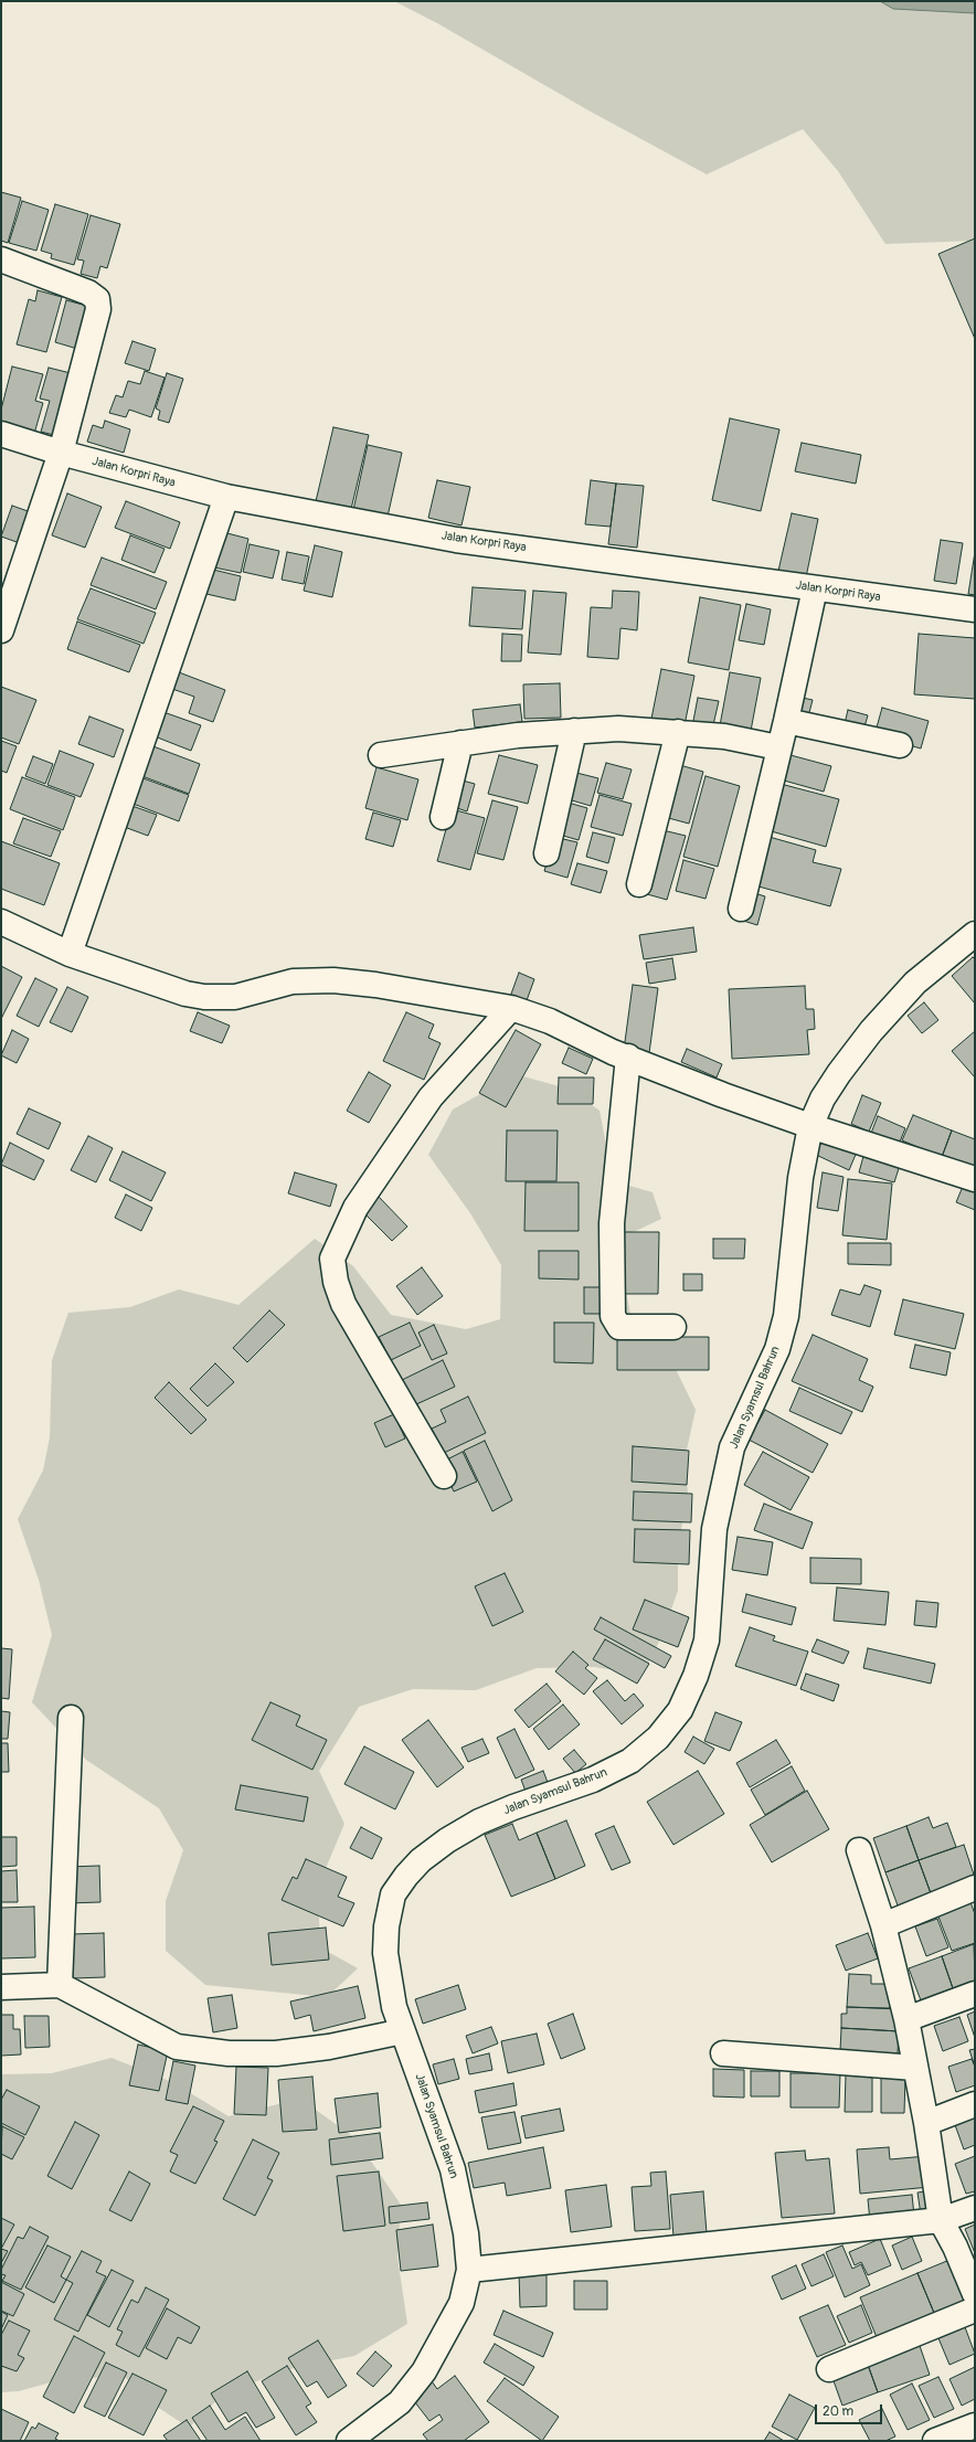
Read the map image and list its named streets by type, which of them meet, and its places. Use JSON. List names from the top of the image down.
{
  "streets": {
    "street": ["Jalan Korpri Raya", "Jalan Syamsul Bahrun"]
  },
  "scale_bar": "20 m"
}
